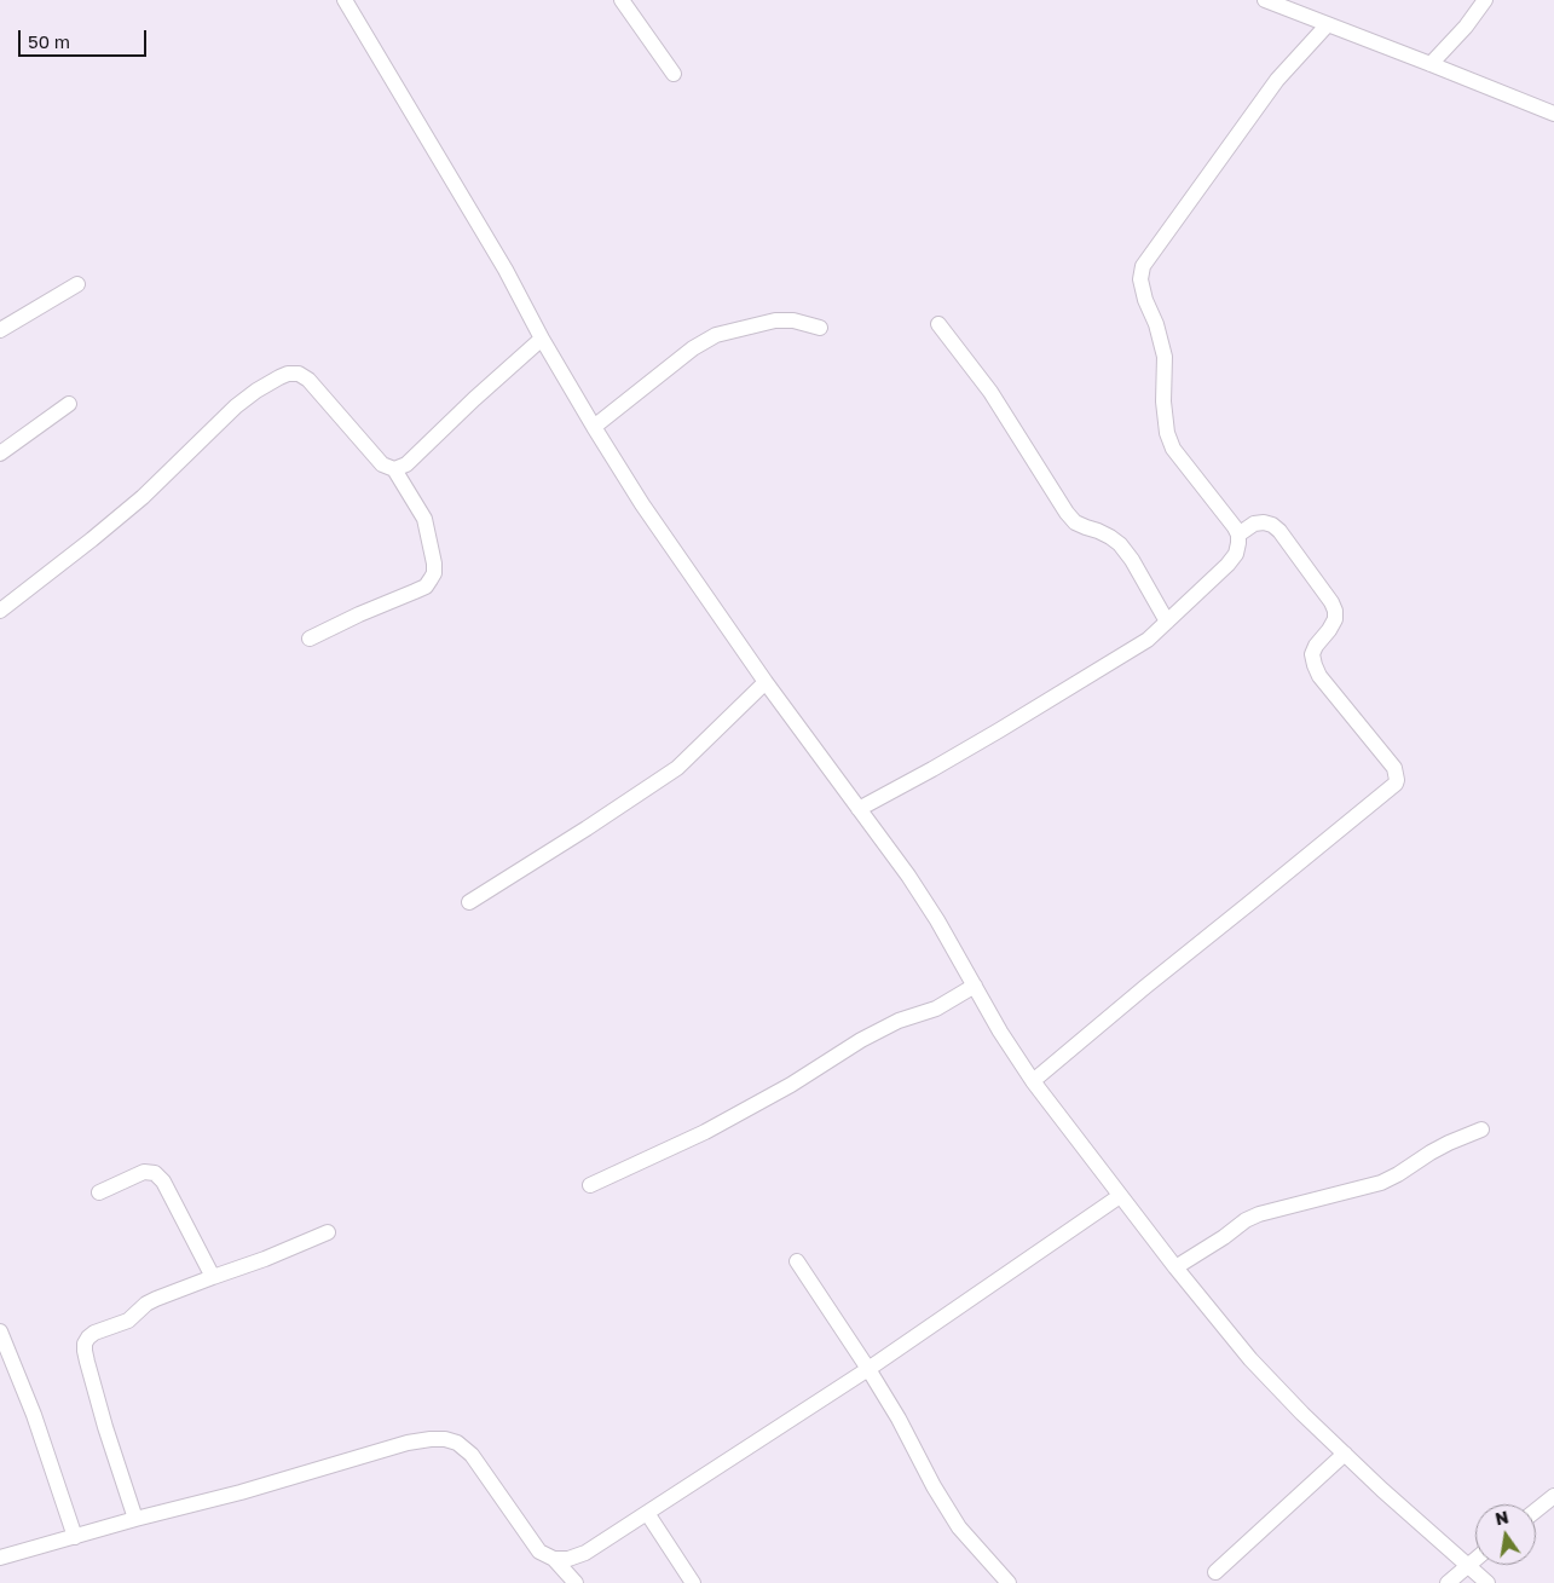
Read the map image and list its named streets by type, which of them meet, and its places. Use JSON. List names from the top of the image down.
{
  "scale_bar": "50 m",
  "north": "top"
}
